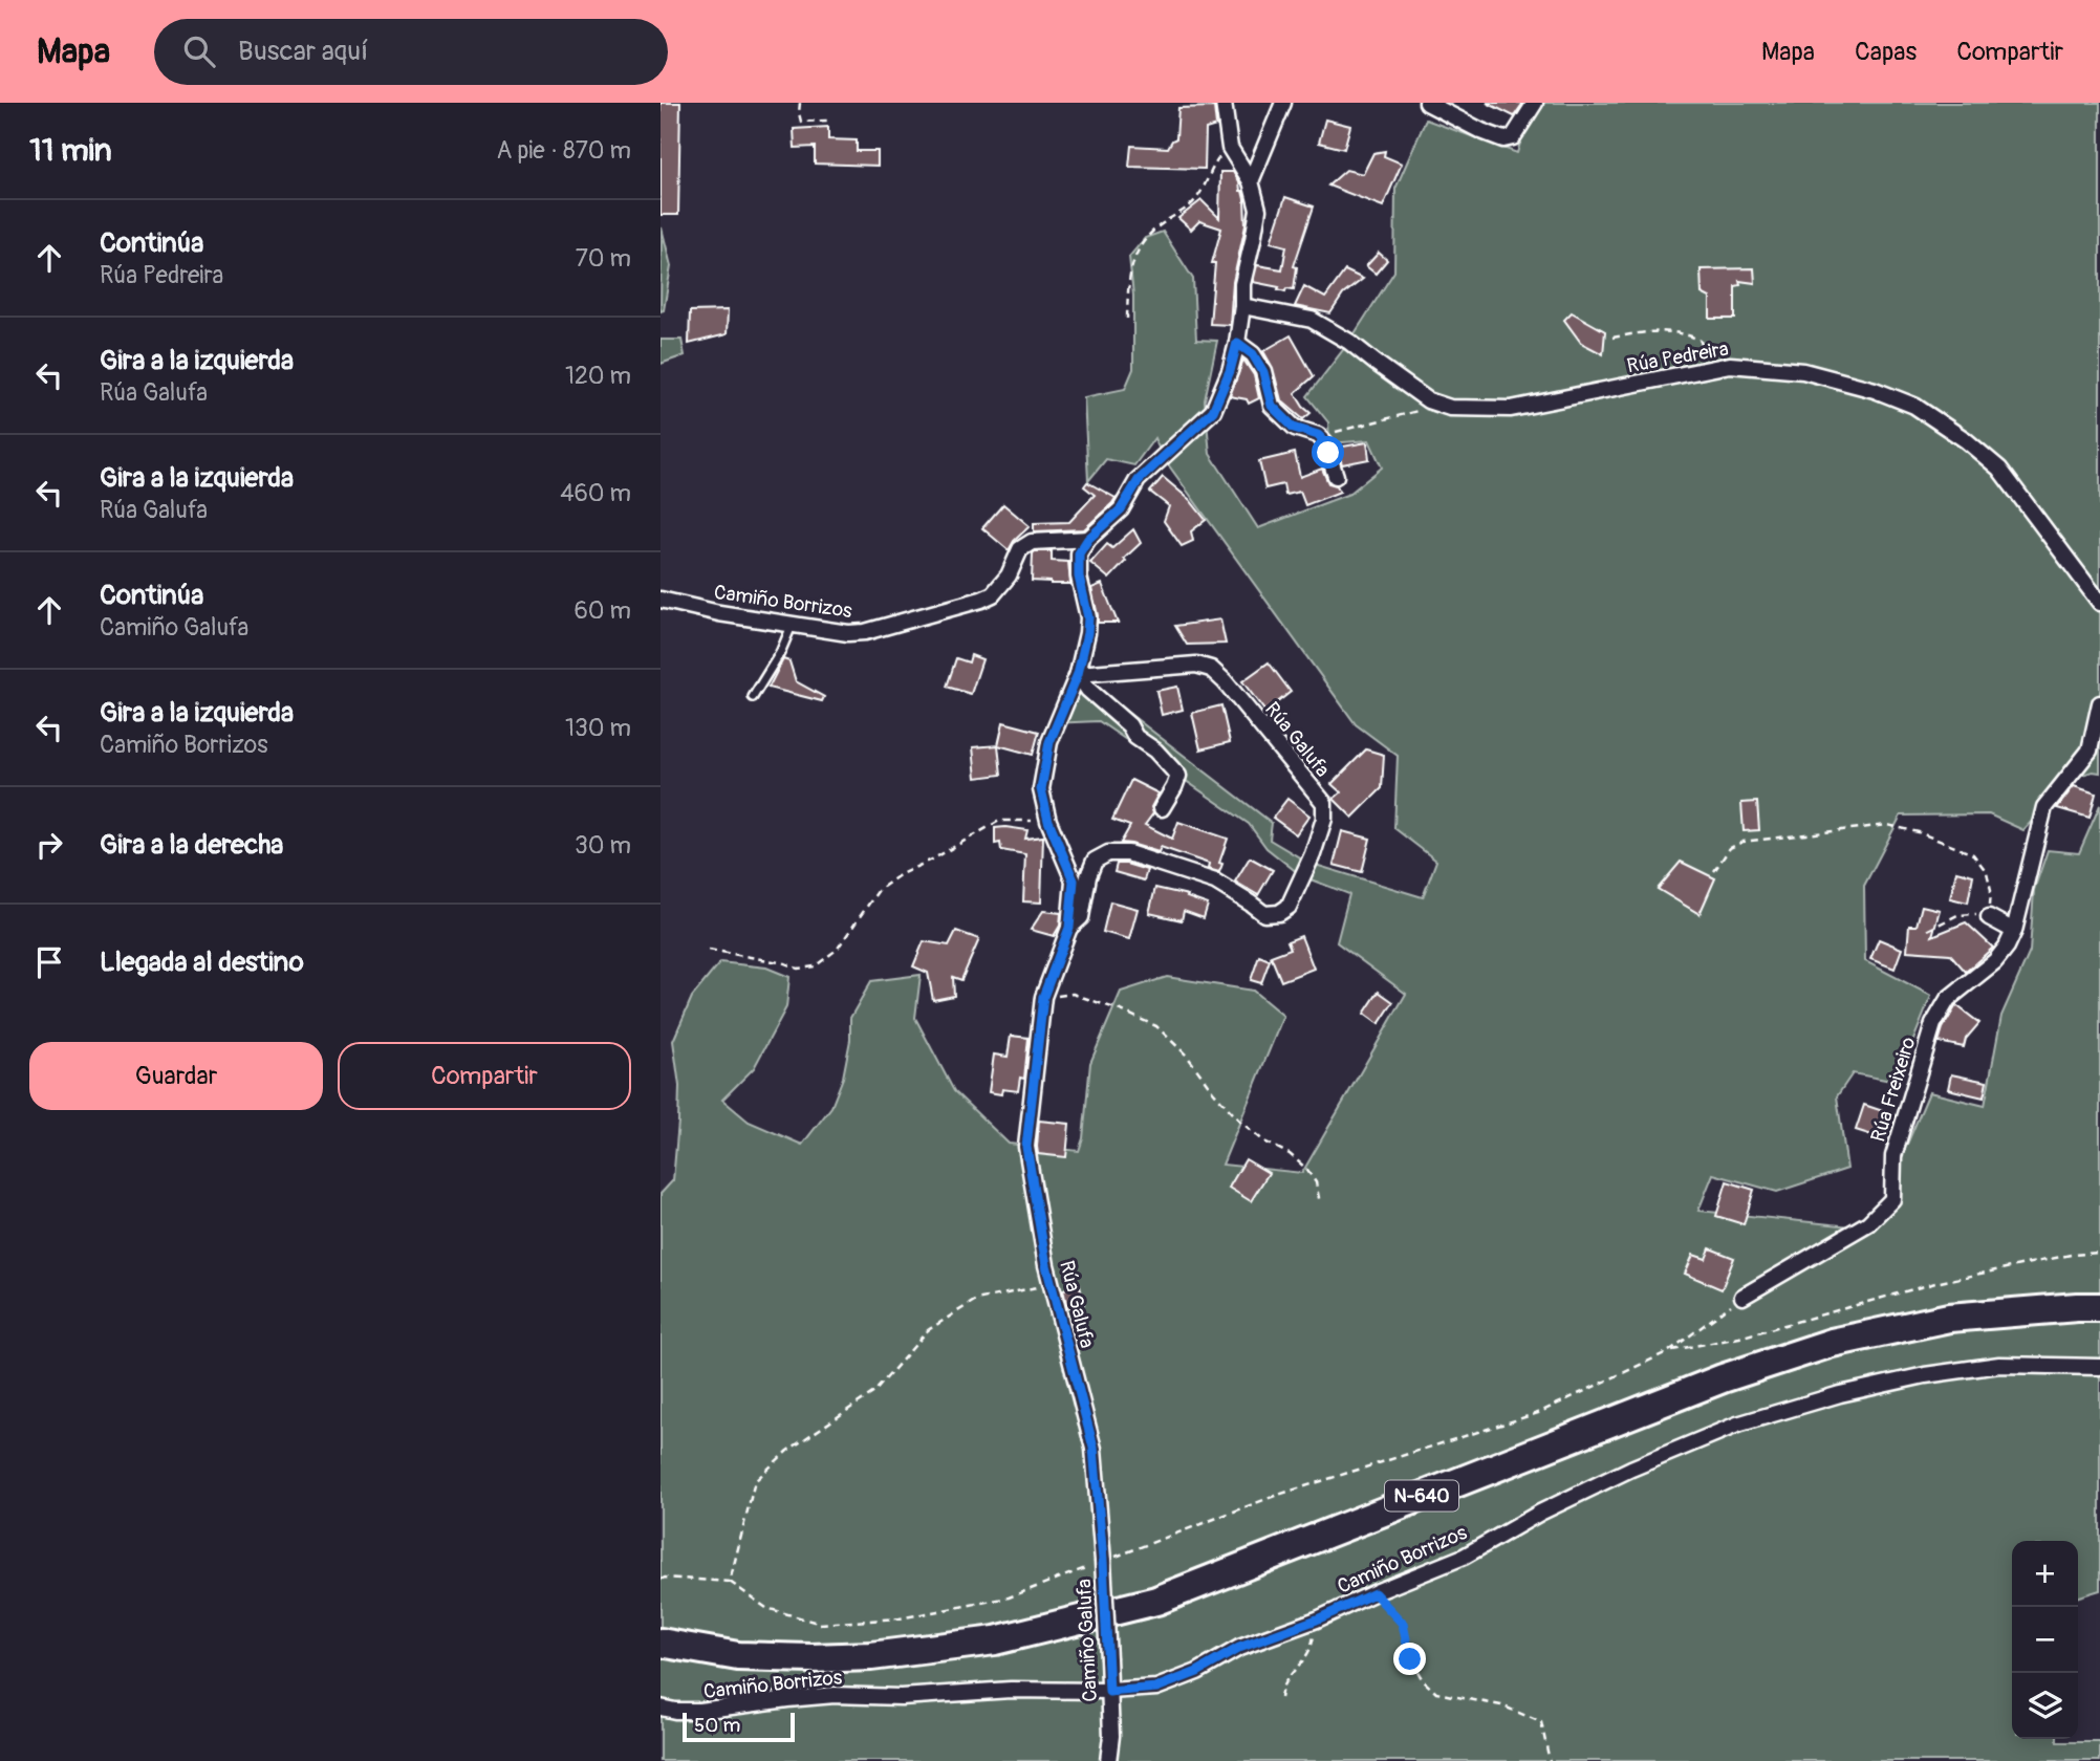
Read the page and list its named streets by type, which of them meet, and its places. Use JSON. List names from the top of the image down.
{
  "streets": {
    "highway": ["N-640"],
    "street": [
      "Rúa Pedreira",
      "Camiño Borrizos",
      "Rúa Galufa",
      "Rúa Freixeiro",
      "Camiño Galufa"
    ]
  },
  "crossings": [
    ["Camiño Borrizos", "Rúa Galufa"],
    ["Camiño Borrizos", "Camiño Galufa"],
    ["Rúa Galufa", "Camiño Galufa"]
  ],
  "scale_bar": "50 m",
  "page": {
    "header": "Mapa",
    "search": "Buscar aquí",
    "nav": ["Mapa", "Capas", "Compartir"],
    "heading": ["11 min", "A pie · 870 m"],
    "list": [
      ["Continúa", "Rúa Pedreira", "70 m"],
      ["Gira a la izquierda", "Rúa Galufa", "120 m"],
      ["Gira a la izquierda", "Rúa Galufa", "460 m"],
      ["Continúa", "Camiño Galufa", "60 m"],
      ["Gira a la izquierda", "Camiño Borrizos", "130 m"],
      ["Gira a la derecha", "30 m"],
      "Llegada al destino"
    ],
    "buttons": ["Guardar", "Compartir"],
    "map_buttons": ["+", "−"],
    "scale": "50 m"
  }
}
